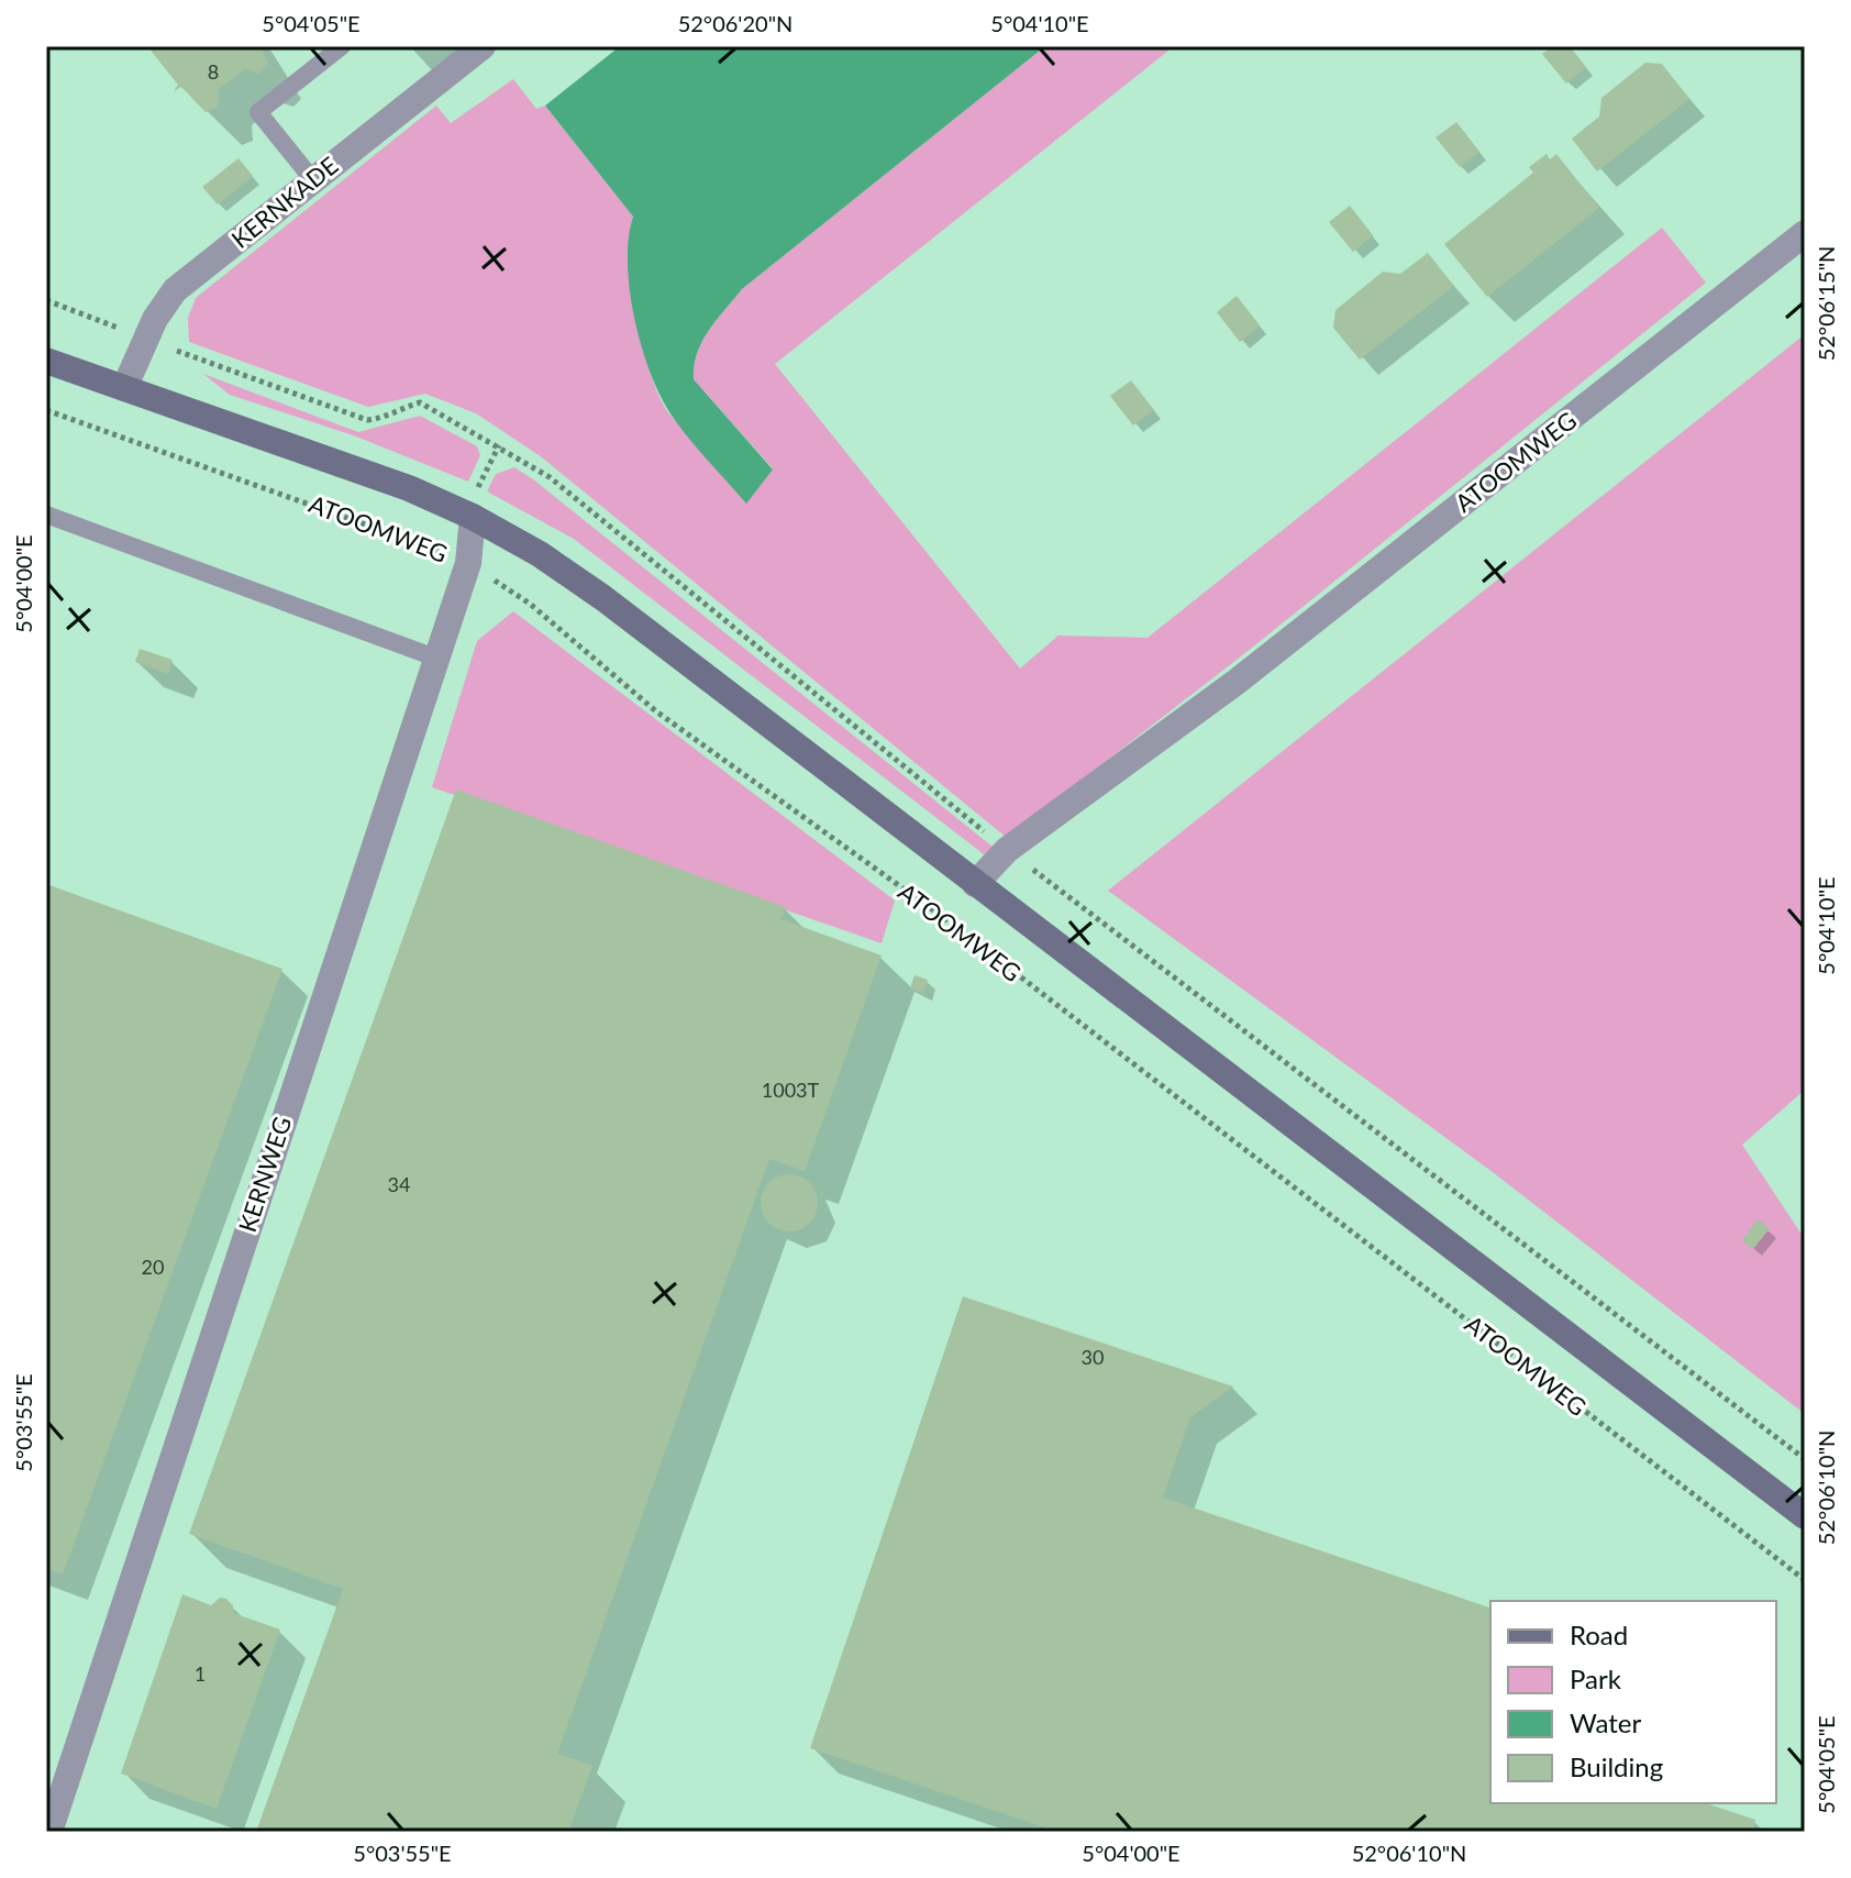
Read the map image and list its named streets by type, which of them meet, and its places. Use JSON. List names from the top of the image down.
{
  "streets": {
    "street": ["KERNKADE", "ATOOMWEG", "KERNWEG"]
  },
  "crossings": [
    ["KERNKADE", "ATOOMWEG"],
    ["ATOOMWEG", "KERNWEG"]
  ],
  "house_numbers": [
    "8",
    "1003T",
    "34",
    "20",
    "30",
    "1"
  ],
  "legend": [
    "Road",
    "Park",
    "Water",
    "Building"
  ],
  "coordinates": [
    "5°04'05\"E",
    "52°06'20\"N",
    "5°04'10\"E",
    "52°06'15\"N",
    "5°04'00\"E",
    "5°03'55\"E",
    "52°06'10\"N"
  ]
}
